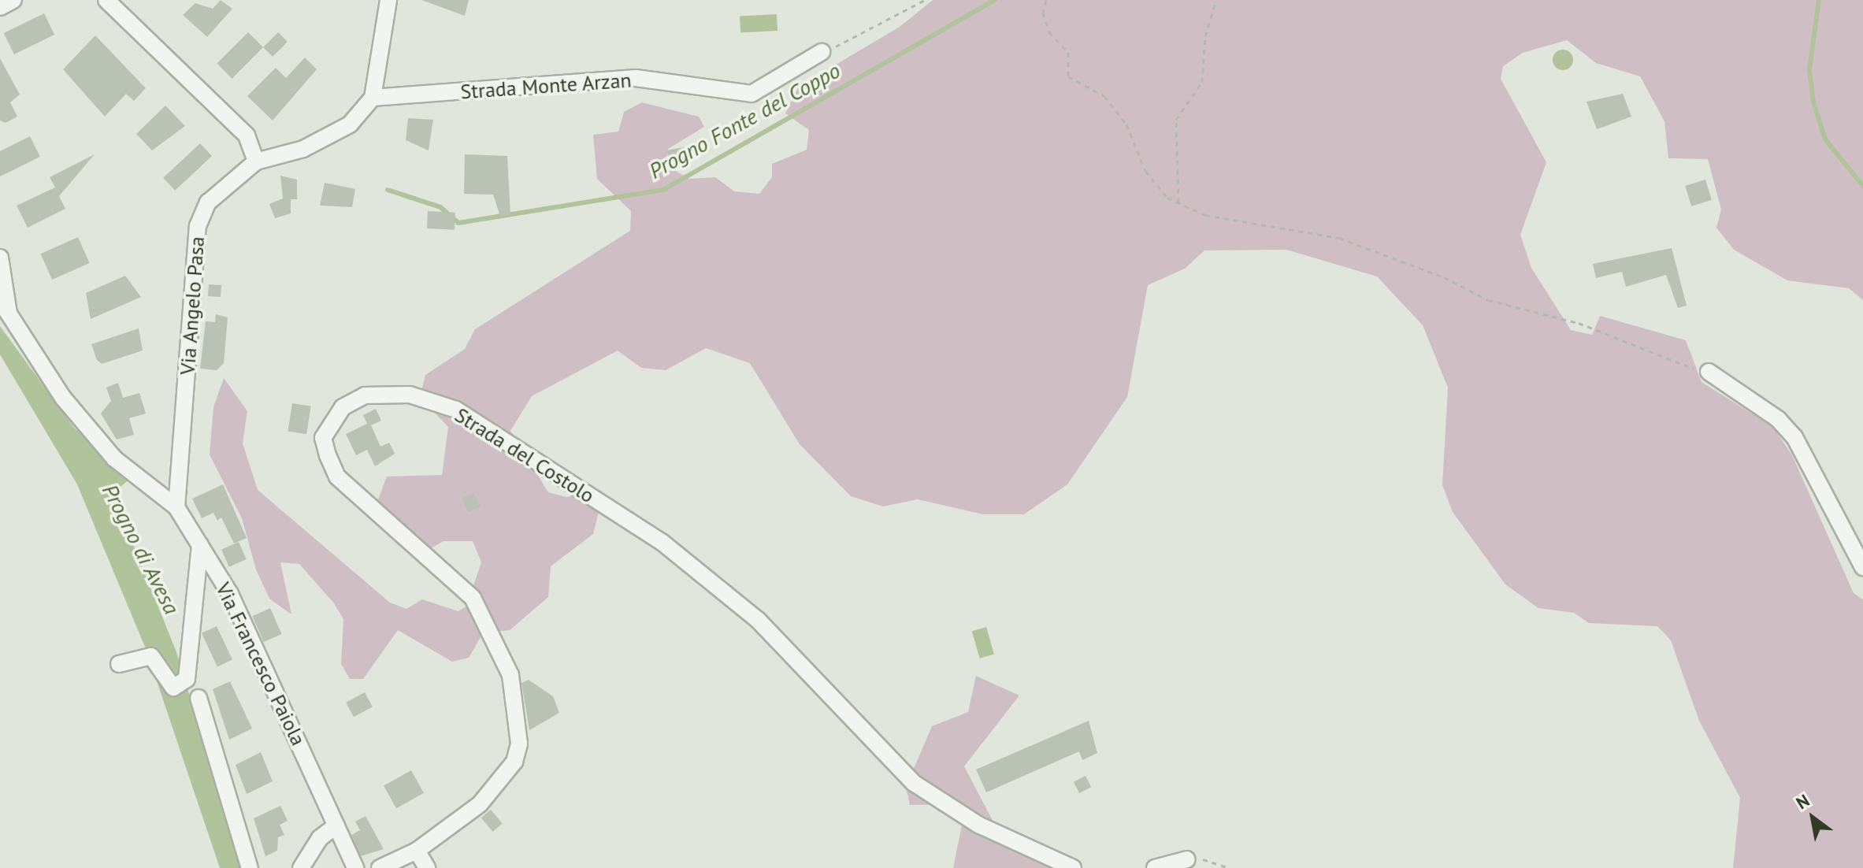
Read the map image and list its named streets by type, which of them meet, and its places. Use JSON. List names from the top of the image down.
{
  "streets": {
    "street": [
      "Strada Monte Arzan",
      "Via Angelo Pasa",
      "Strada del Costolo",
      "Via Francesco Paiola"
    ]
  },
  "crossings": [
    ["Via Angelo Pasa", "Via Francesco Paiola"]
  ],
  "water": ["Progno Fonte del Coppo", "Progno di Avesa"],
  "north": "top left"
}
